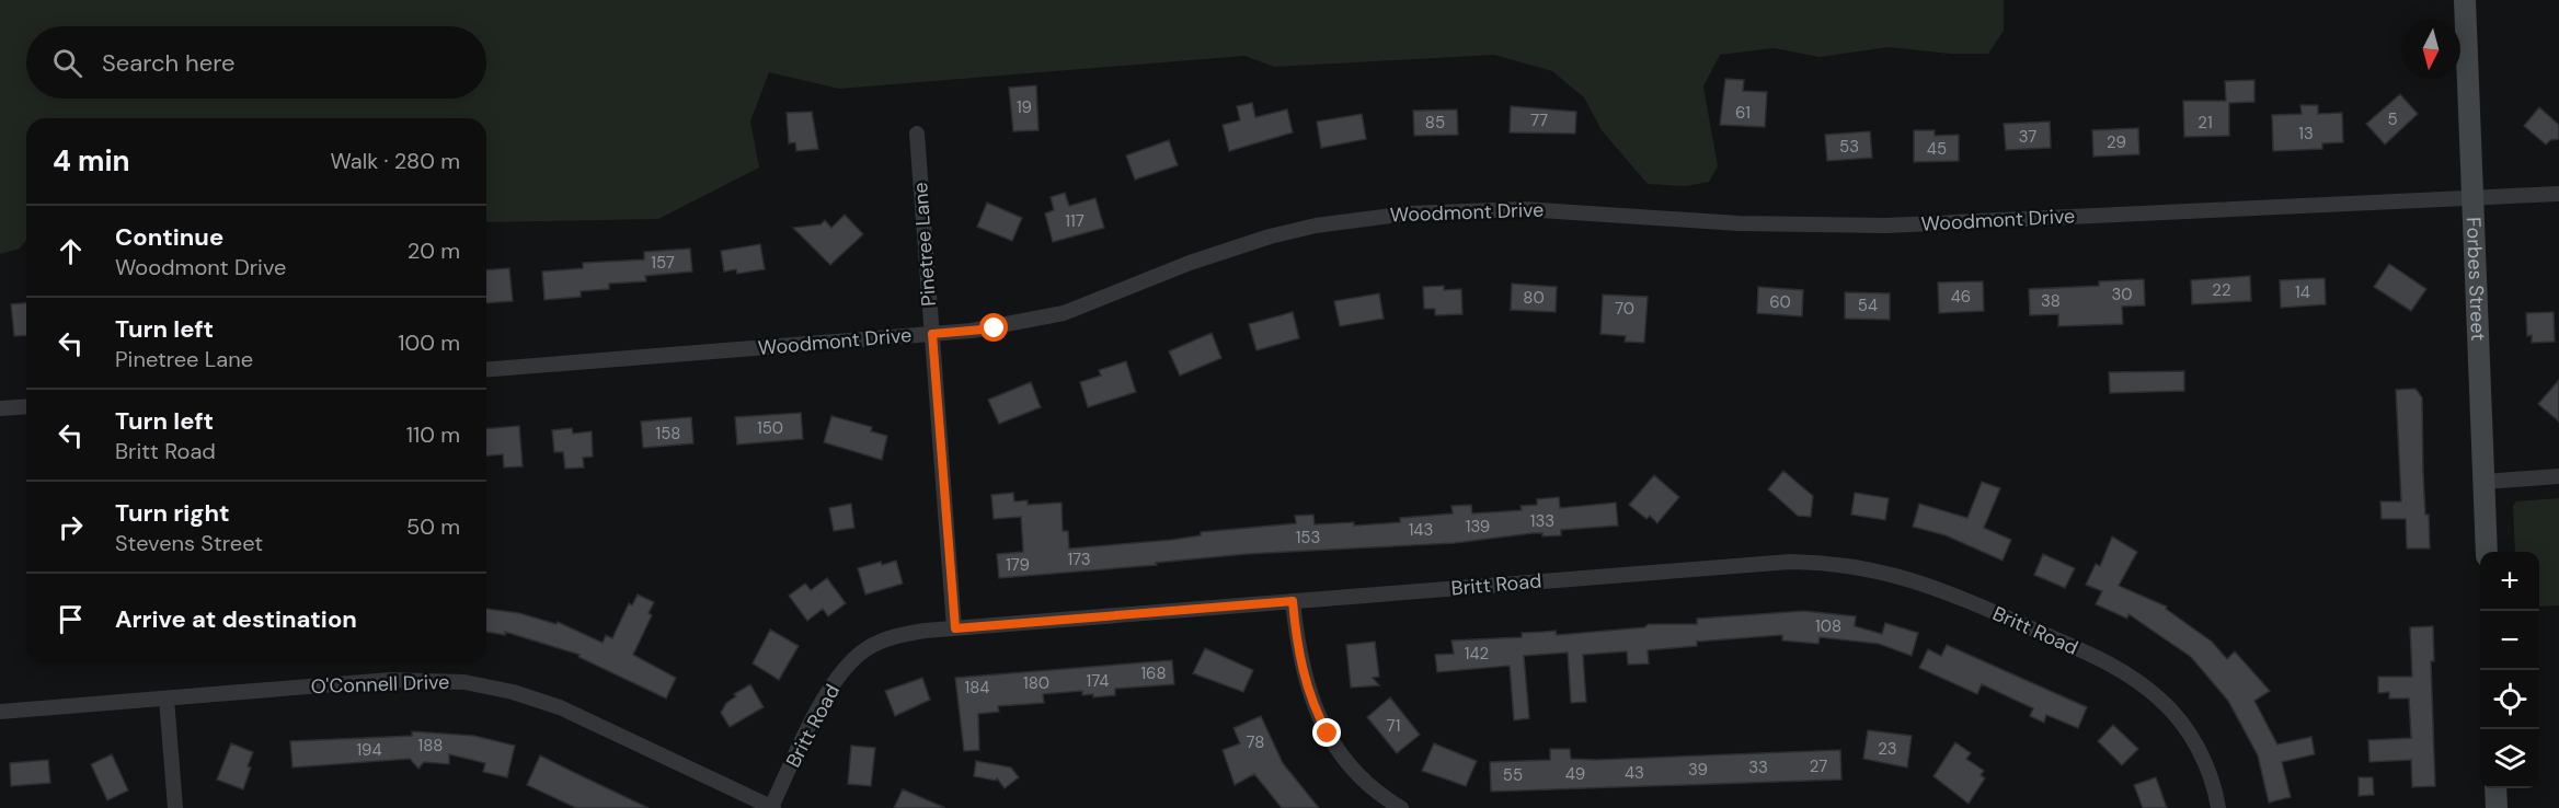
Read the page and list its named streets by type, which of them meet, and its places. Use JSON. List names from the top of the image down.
{
  "streets": {
    "main road": ["Forbes Street"],
    "street": [
      "Woodmont Drive",
      "Pinetree Lane",
      "Britt Road",
      "O'Connell Drive"
    ]
  },
  "crossings": [
    ["Woodmont Drive", "Pinetree Lane"],
    ["Woodmont Drive", "Forbes Street"],
    ["Pinetree Lane", "Britt Road"],
    ["Britt Road", "O'Connell Drive"]
  ],
  "house_numbers": [
    "19",
    "61",
    "5",
    "77",
    "85",
    "21",
    "13",
    "37",
    "29",
    "53",
    "45",
    "117",
    "157",
    "22",
    "14",
    "30",
    "46",
    "80",
    "38",
    "60",
    "54",
    "70",
    "150",
    "158",
    "133",
    "139",
    "143",
    "153",
    "173",
    "179",
    "108",
    "142",
    "168",
    "174",
    "180",
    "184",
    "71",
    "78",
    "188",
    "23",
    "194",
    "27",
    "33",
    "39",
    "43",
    "49",
    "55"
  ],
  "north": "bottom",
  "page": {
    "search": "Search here",
    "heading": ["4 min", "Walk · 280 m"],
    "list": [
      ["Continue", "Woodmont Drive", "20 m"],
      ["Turn left", "Pinetree Lane", "100 m"],
      ["Turn left", "Britt Road", "110 m"],
      ["Turn right", "Stevens Street", "50 m"],
      "Arrive at destination"
    ],
    "map_buttons": ["+", "−"]
  }
}
